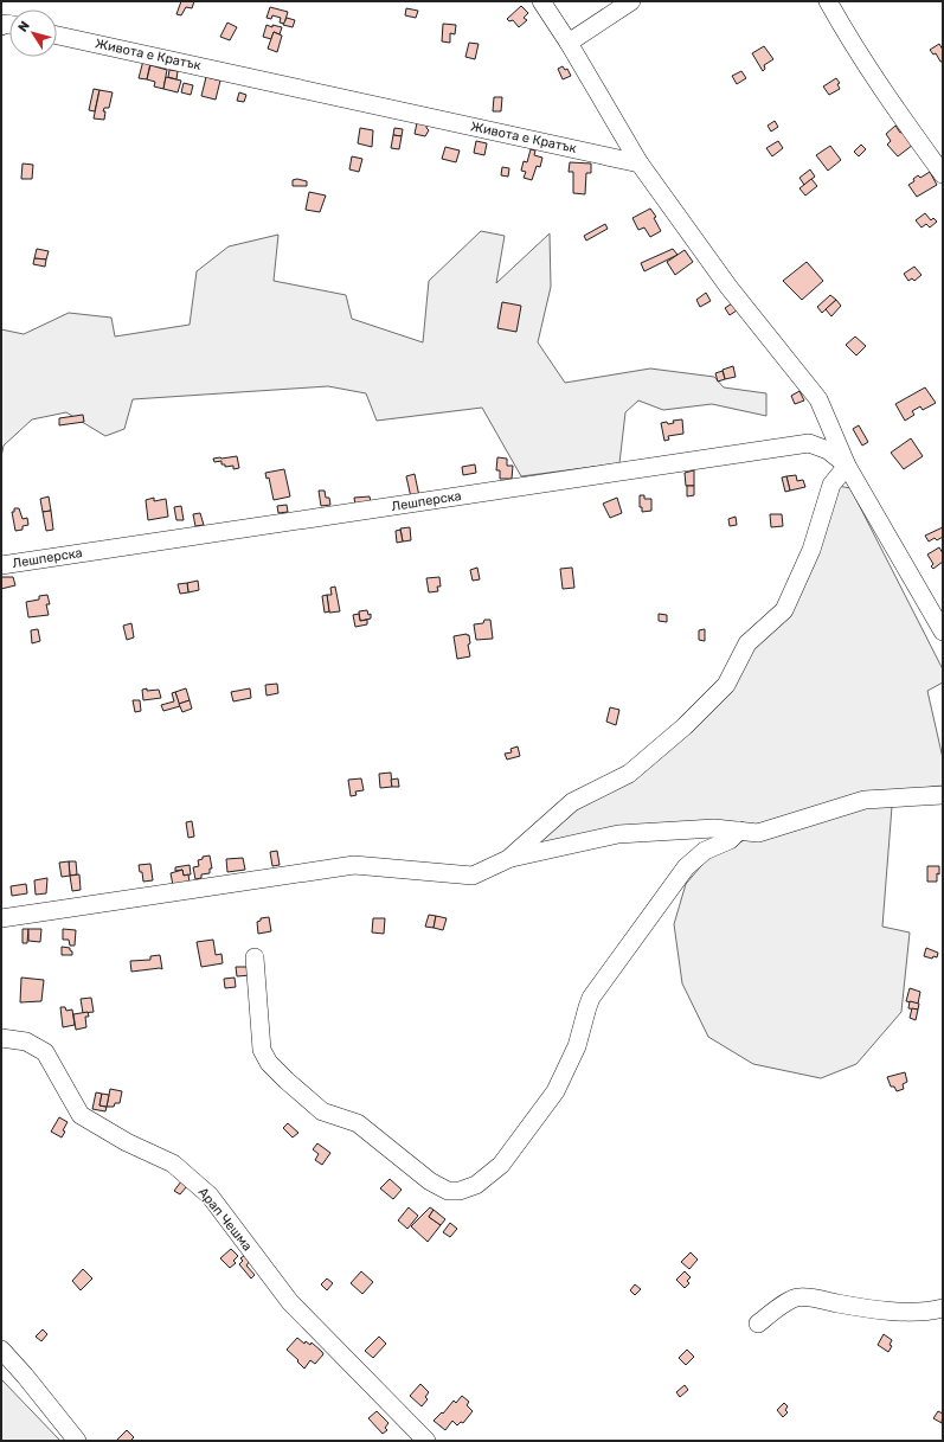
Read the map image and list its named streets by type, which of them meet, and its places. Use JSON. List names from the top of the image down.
{
  "streets": {
    "street": ["Живота е Кратък", "Лешперска", "Арап Чешма"]
  },
  "north": "top left"
}
